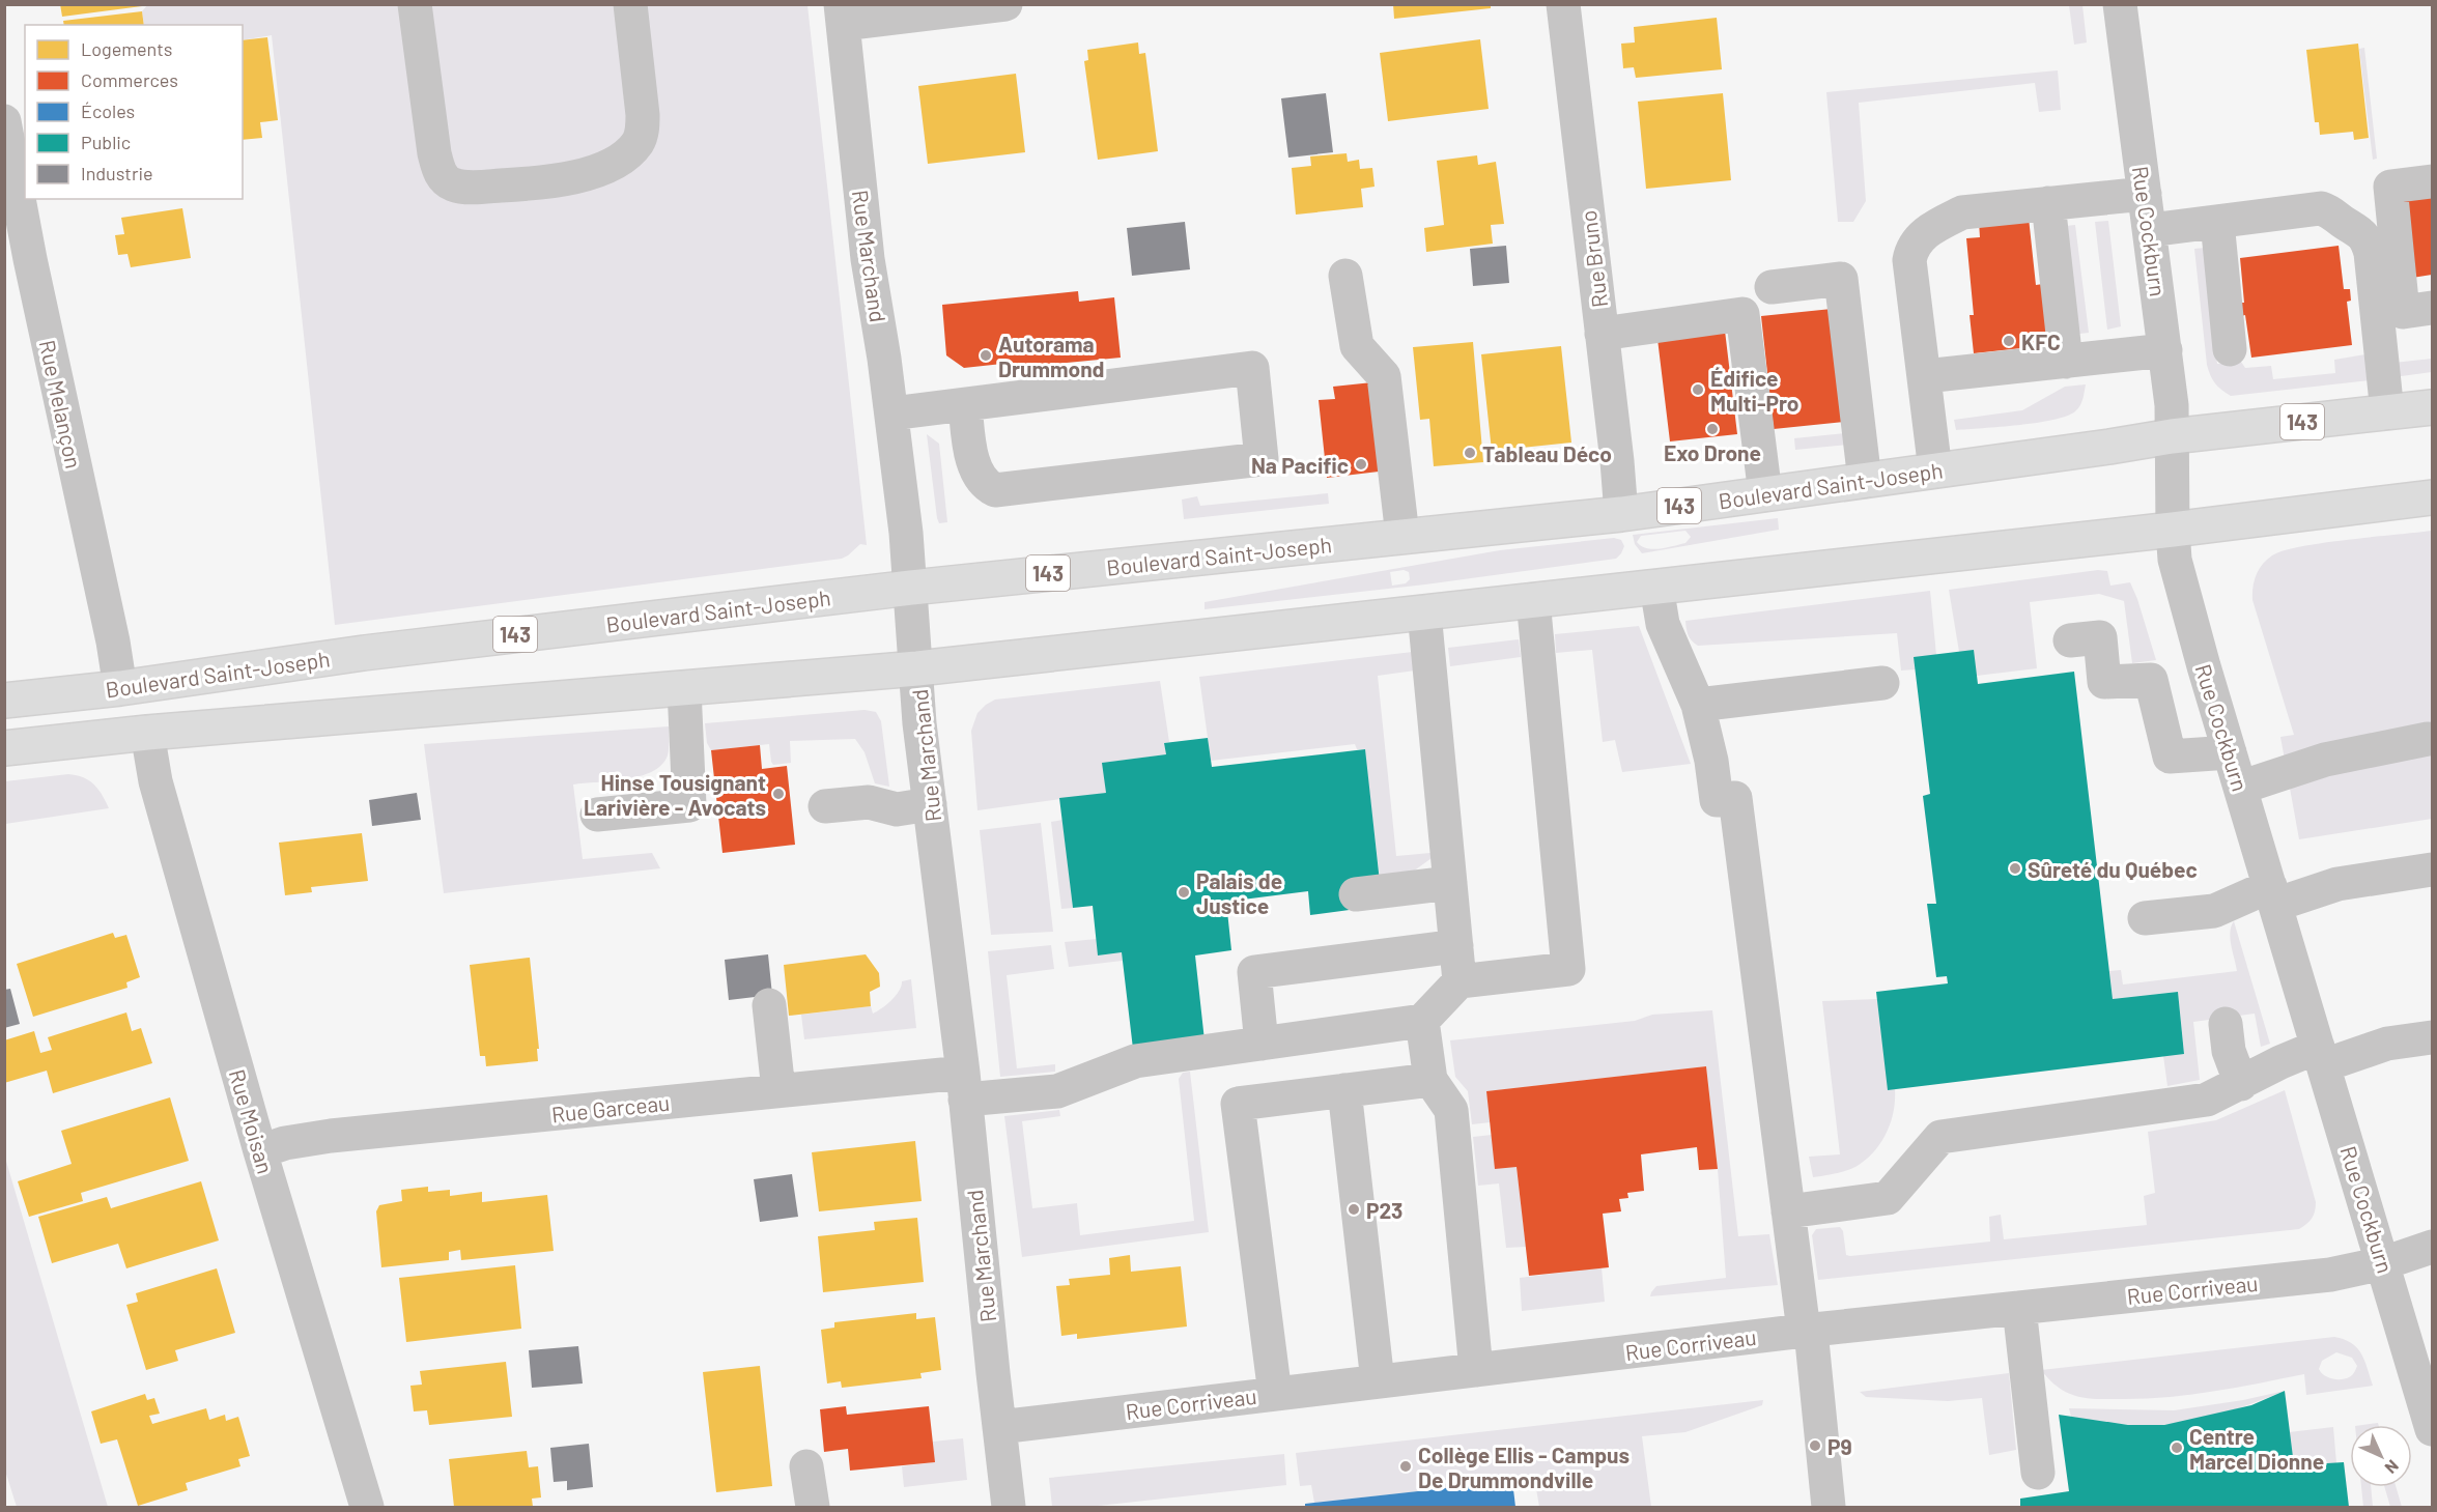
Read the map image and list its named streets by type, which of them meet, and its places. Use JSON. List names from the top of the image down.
{
  "streets": {
    "main road": ["143", "Boulevard Saint-Joseph"],
    "street": [
      "Rue Cockburn",
      "Rue Marchand",
      "Rue Bruno",
      "Rue Melançon",
      "Rue Garceau",
      "Rue Moisan",
      "Rue Corriveau"
    ]
  },
  "crossings": [
    ["Rue Cockburn", "Boulevard Saint-Joseph"],
    ["Rue Cockburn", "Rue Corriveau"],
    ["Rue Marchand", "Boulevard Saint-Joseph"],
    ["Rue Marchand", "Rue Garceau"],
    ["Rue Marchand", "Rue Corriveau"],
    ["Rue Bruno", "Boulevard Saint-Joseph"],
    ["Rue Melançon", "Boulevard Saint-Joseph"],
    ["Rue Garceau", "Rue Moisan"]
  ],
  "places": [
    "KFC",
    "Autorama Drummond",
    "Édifice Multi-Pro",
    "Exo Drone",
    "Tableau Déco",
    "Na Pacific",
    "Hinse Tousignant Larivière - Avocats",
    "Sûreté du Québec",
    "Palais de Justice",
    "P23",
    "P9",
    "Centre Marcel Dionne",
    "Collège Ellis - Campus De Drummondville"
  ],
  "legend": [
    "Logements",
    "Commerces",
    "Écoles",
    "Public",
    "Industrie"
  ],
  "north": "bottom right"
}
